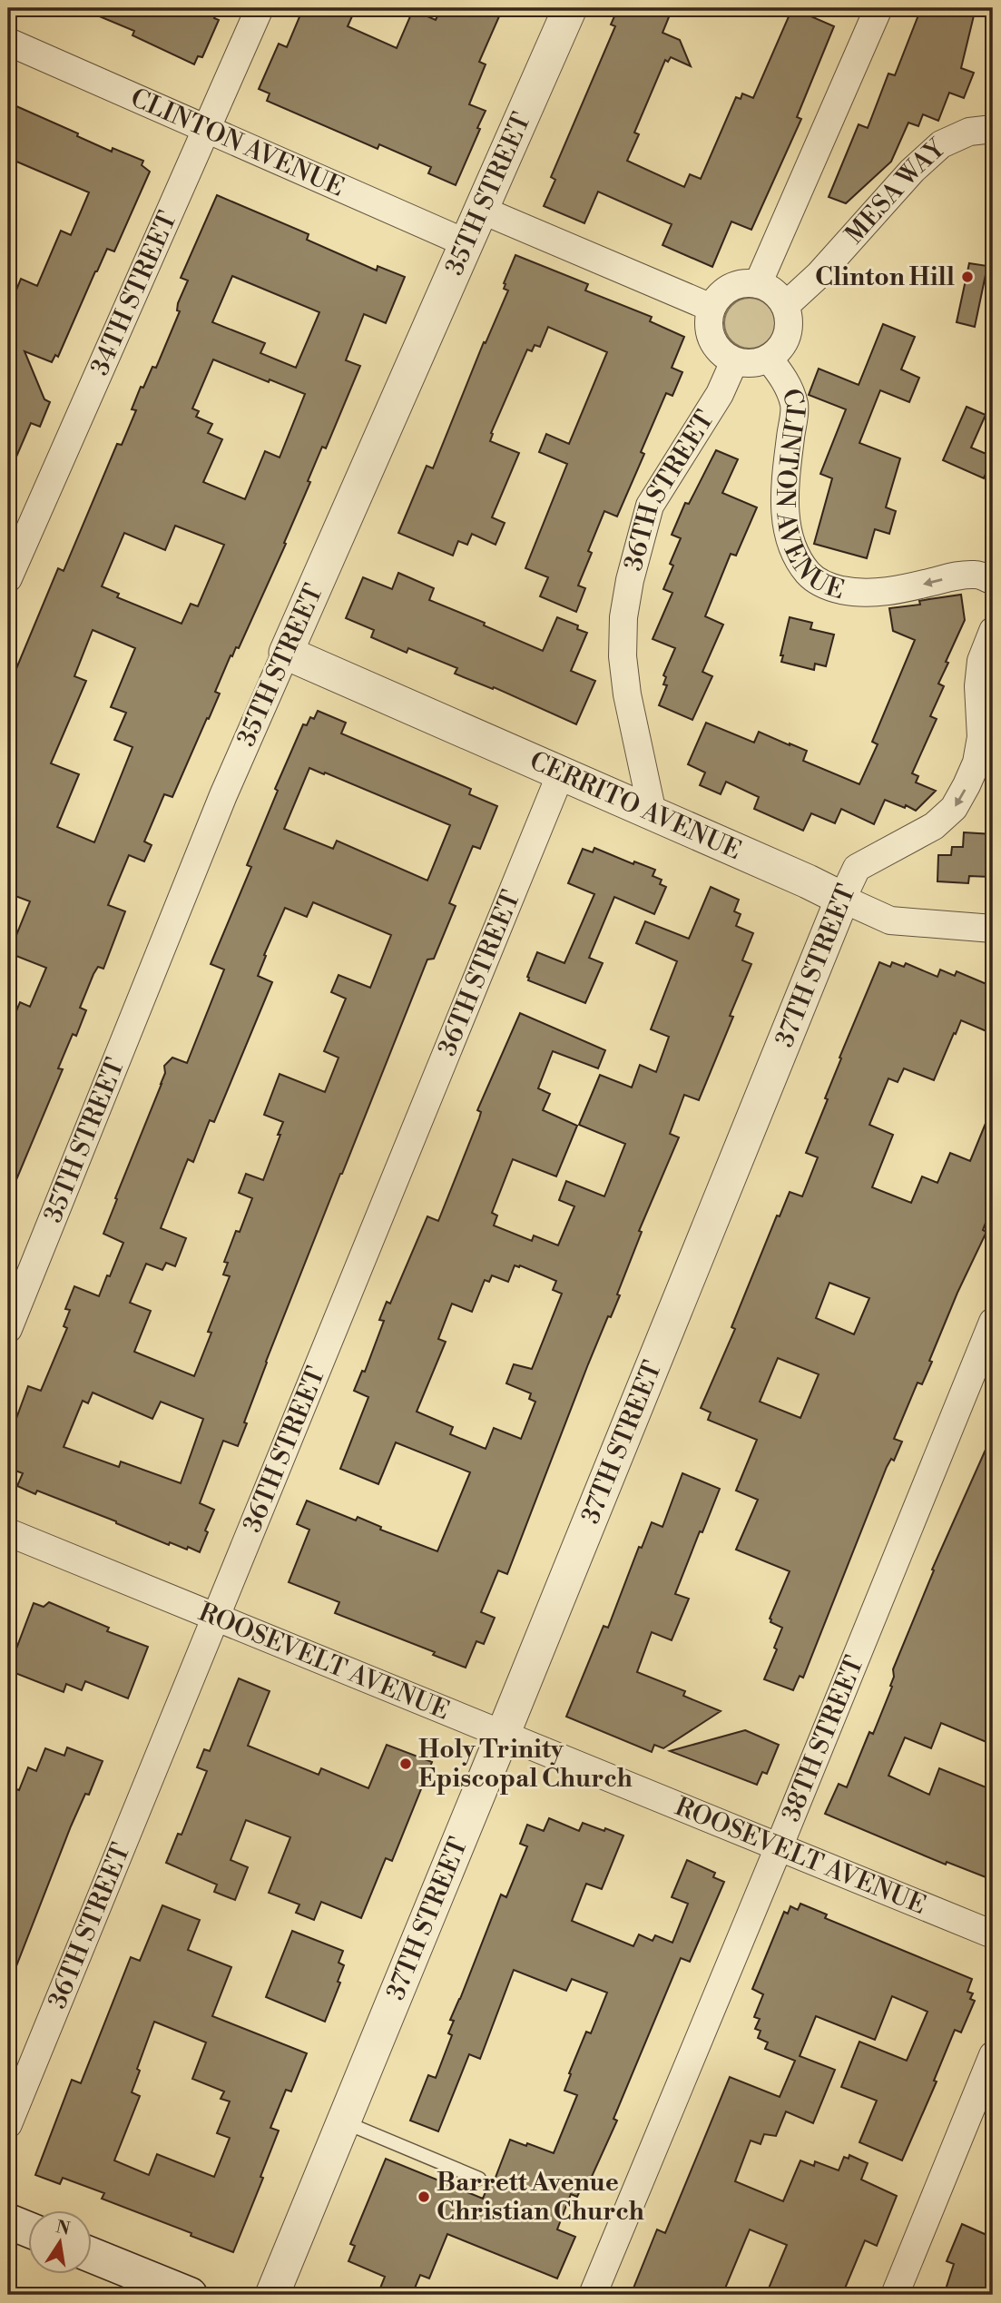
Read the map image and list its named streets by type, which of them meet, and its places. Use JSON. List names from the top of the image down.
{
  "streets": {
    "street": [
      "CLINTON AVENUE",
      "35TH STREET",
      "MESA WAY",
      "34TH STREET",
      "36TH STREET",
      "CERRITO AVENUE",
      "37TH STREET",
      "ROOSEVELT AVENUE",
      "38TH STREET"
    ]
  },
  "crossings": [
    ["CLINTON AVENUE", "35TH STREET"],
    ["CLINTON AVENUE", "MESA WAY"],
    ["CLINTON AVENUE", "34TH STREET"],
    ["CLINTON AVENUE", "36TH STREET"],
    ["35TH STREET", "CERRITO AVENUE"],
    ["MESA WAY", "36TH STREET"],
    ["36TH STREET", "CERRITO AVENUE"],
    ["36TH STREET", "ROOSEVELT AVENUE"],
    ["CERRITO AVENUE", "37TH STREET"],
    ["37TH STREET", "ROOSEVELT AVENUE"],
    ["ROOSEVELT AVENUE", "38TH STREET"]
  ],
  "places": ["Clinton Hill", "Holy Trinity Episcopal Church", "Barrett Avenue Christian Church"],
  "north": "top"
}
